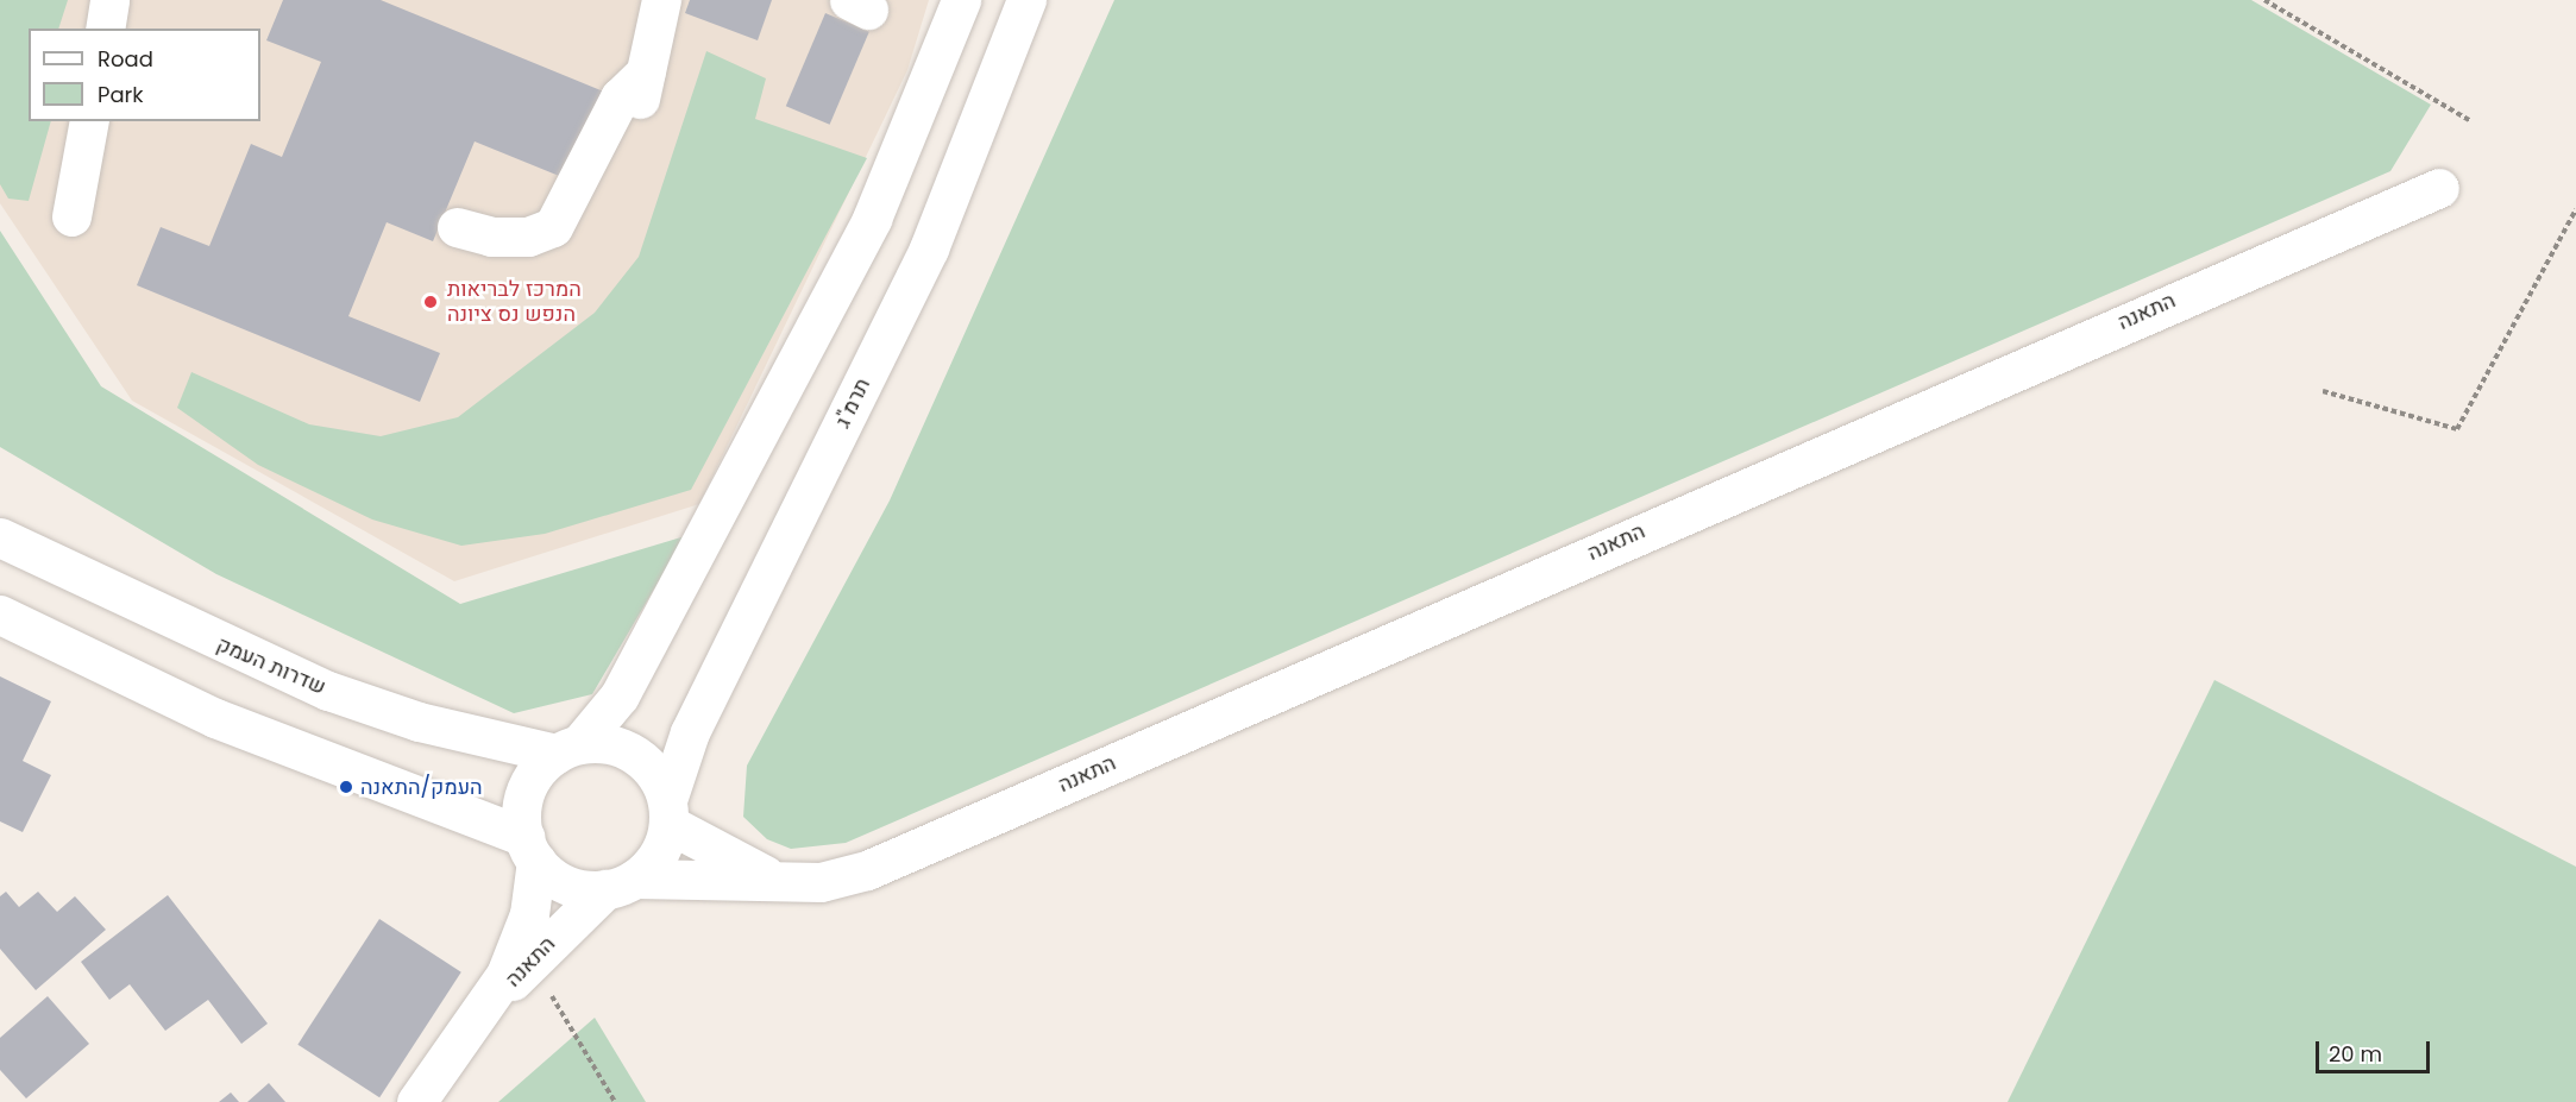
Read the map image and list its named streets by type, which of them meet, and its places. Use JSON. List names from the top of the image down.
{
  "streets": {
    "street": ["התאנה", "תרמ\"ג", "שדרות העמק"]
  },
  "crossings": [
    ["התאנה", "תרמ\"ג"],
    ["התאנה", "שדרות העמק"],
    ["תרמ\"ג", "שדרות העמק"]
  ],
  "places": ["המרכז לבריאות הנפש נס ציונה", "העמק/התאנה"],
  "legend": ["Road", "Park"],
  "scale_bar": "20 m"
}
